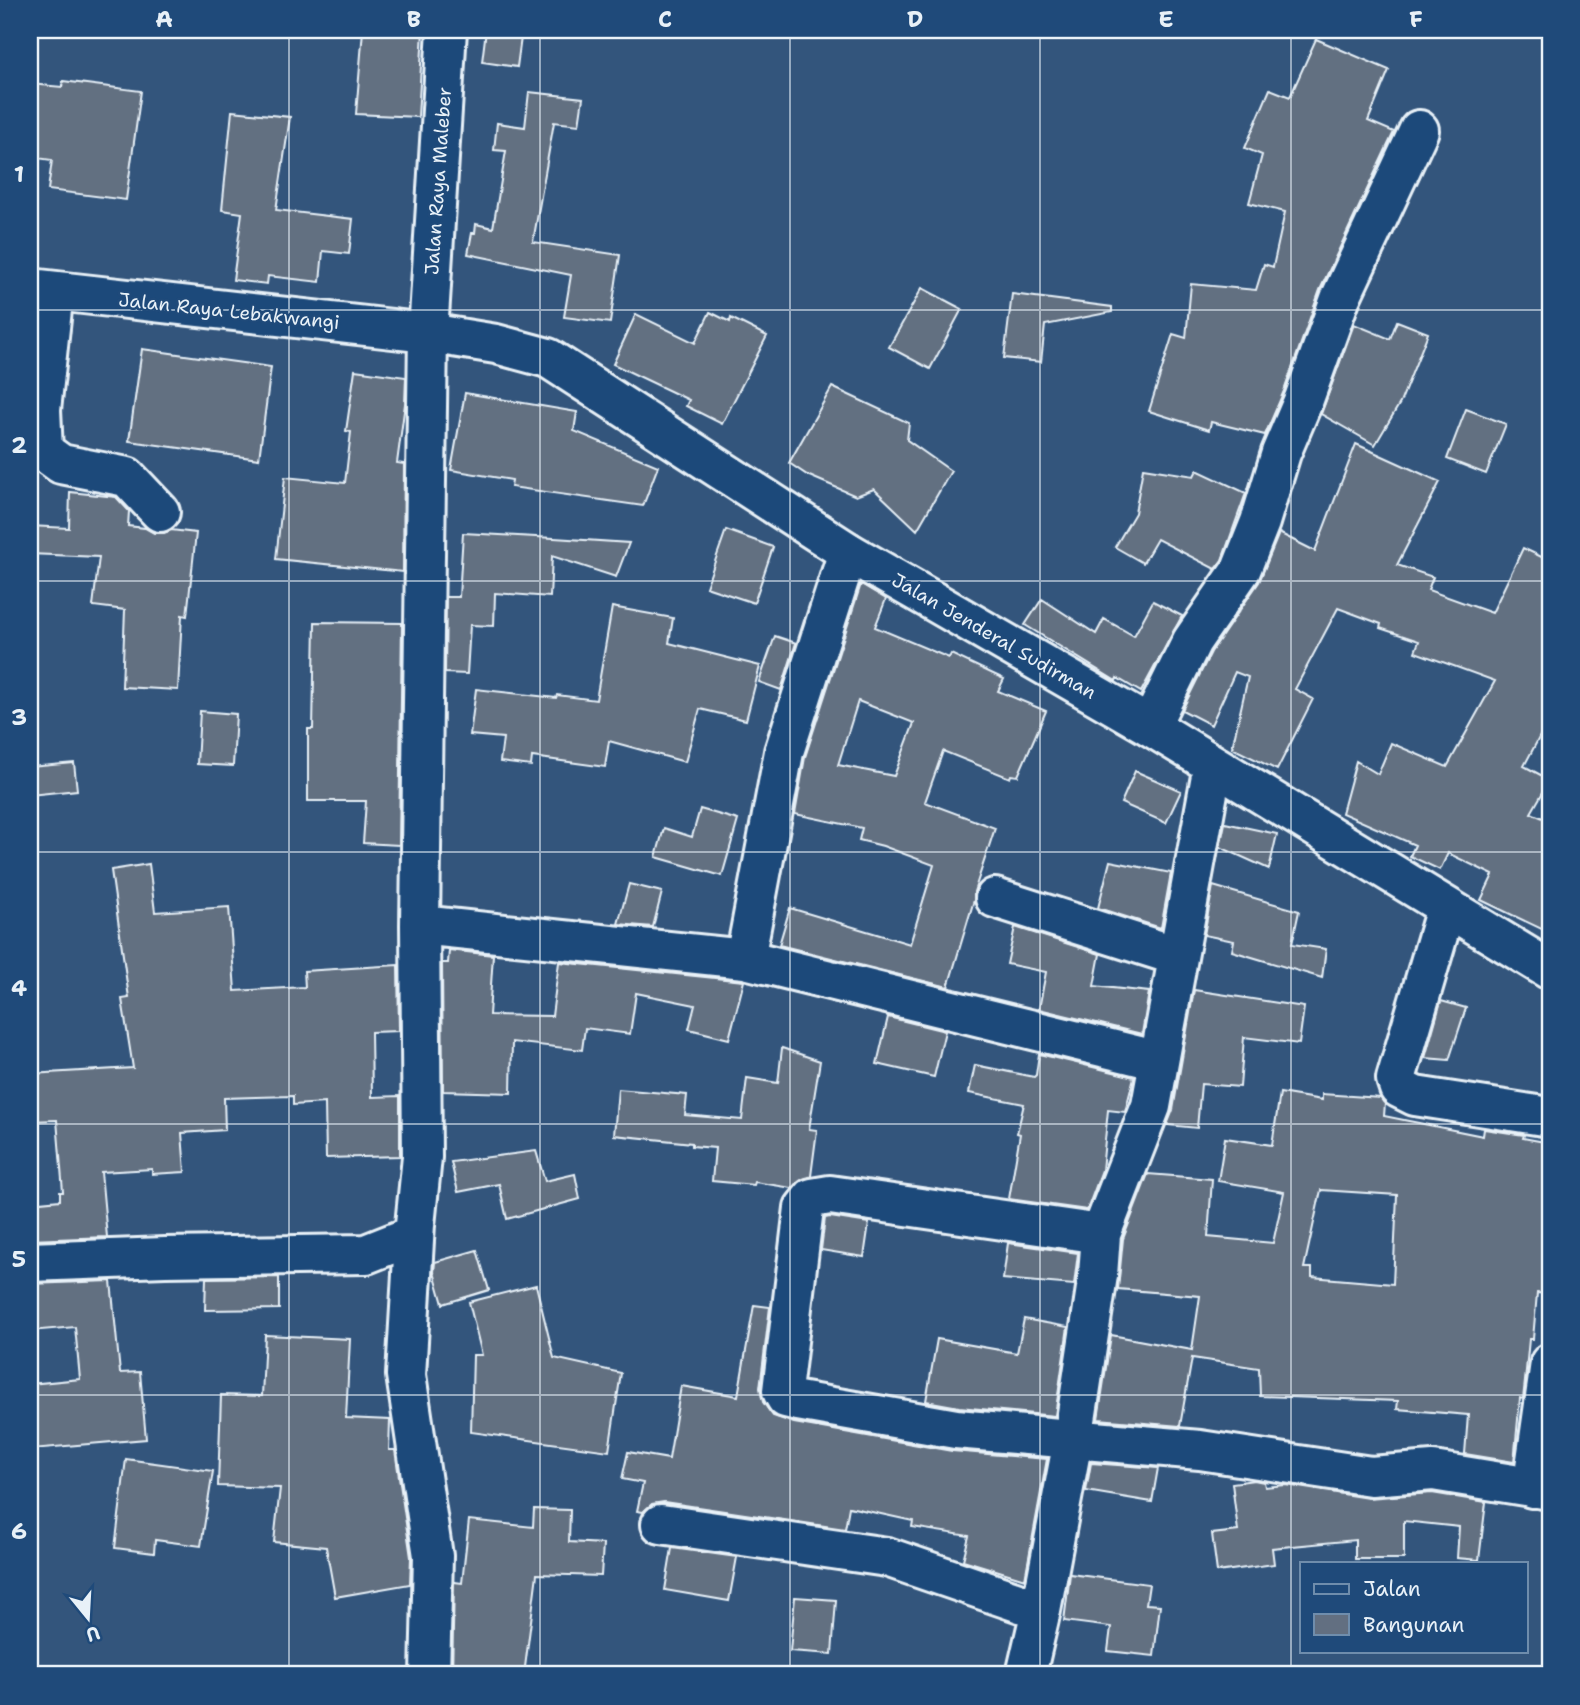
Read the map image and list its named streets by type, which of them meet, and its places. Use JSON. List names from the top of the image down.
{
  "streets": {
    "street": ["Jalan Raya Maleber", "Jalan Raya Lebakwangi", "Jalan Jenderal Sudirman"]
  },
  "crossings": [
    ["Jalan Raya Maleber", "Jalan Raya Lebakwangi"],
    ["Jalan Raya Maleber", "Jalan Jenderal Sudirman"],
    ["Jalan Raya Lebakwangi", "Jalan Jenderal Sudirman"]
  ],
  "legend": ["Jalan", "Bangunan"],
  "north": "bottom",
  "grid": {
    "columns": [
      "A",
      "B",
      "C",
      "D",
      "E",
      "F"
    ],
    "rows": [
      "1",
      "2",
      "3",
      "4",
      "5",
      "6"
    ]
  }
}
